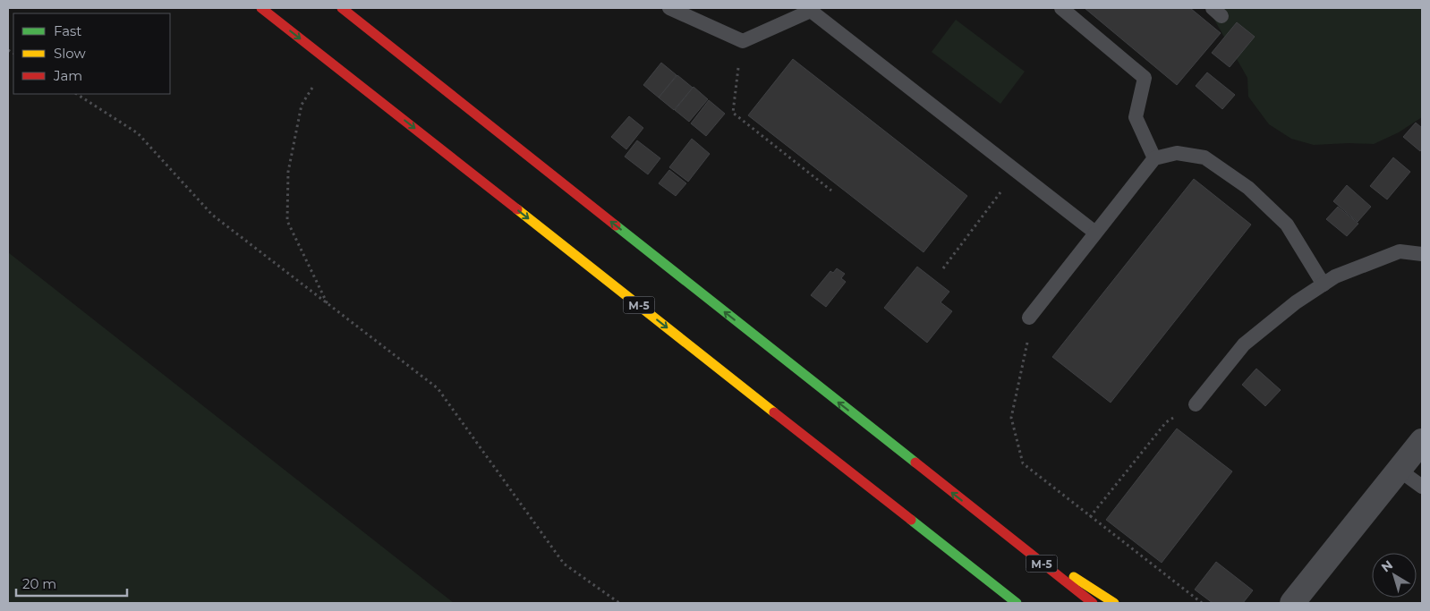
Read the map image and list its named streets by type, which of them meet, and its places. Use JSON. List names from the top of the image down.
{
  "streets": {
    "main road": ["М-5"]
  },
  "legend": ["Fast", "Slow", "Jam"],
  "scale_bar": "20 m",
  "north": "top left"
}
